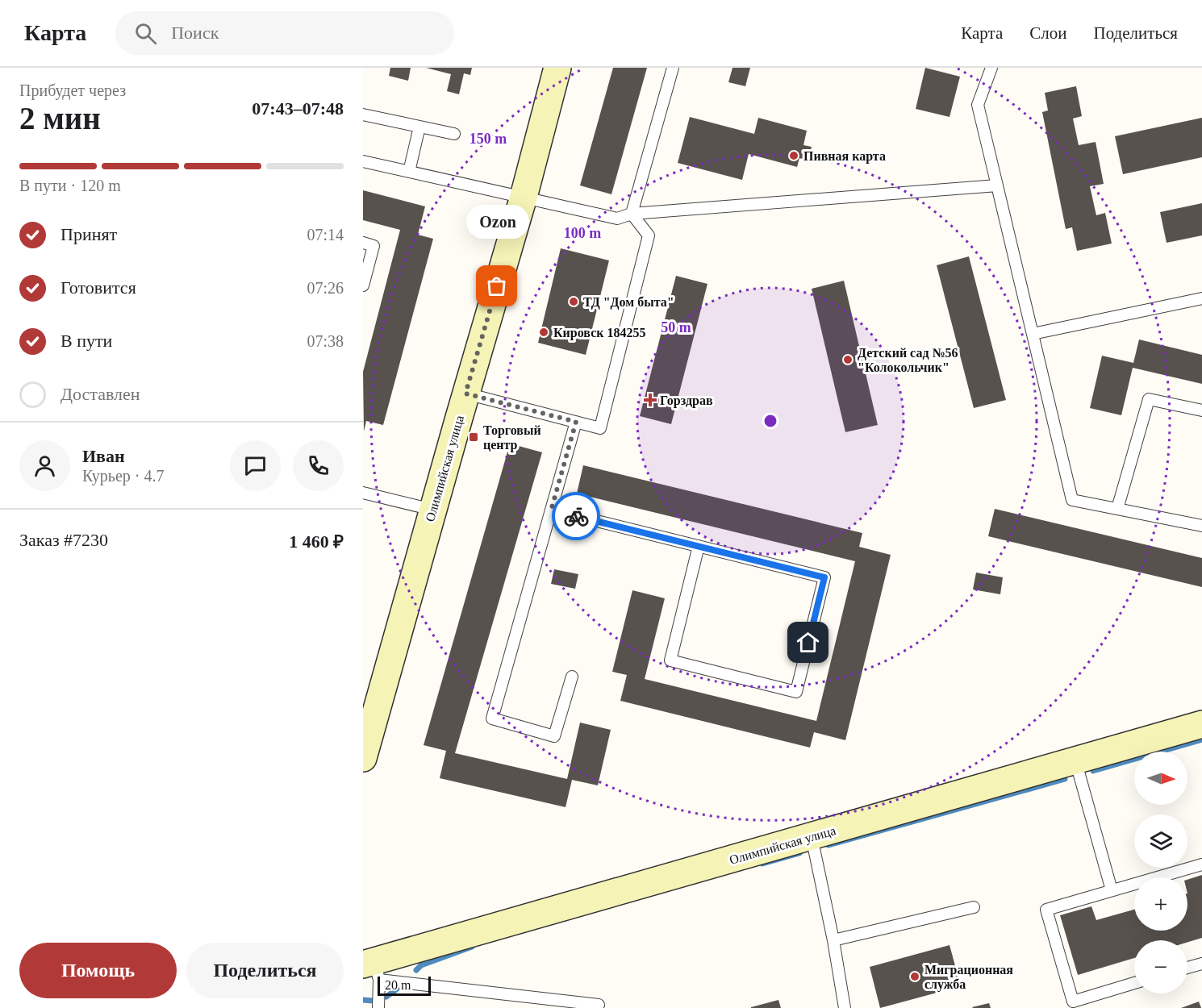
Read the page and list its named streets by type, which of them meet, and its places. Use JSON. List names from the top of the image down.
{
  "streets": {
    "street": ["Олимпийская улица"]
  },
  "places": {
    "other": [
      "Пивная карта",
      "Ozon",
      "ТД \"Дом быта\"",
      "Кировск 184255",
      "Детский сад №56 \"Колокольчик\"",
      "Миграционная служба"
    ],
    "health": ["Горздрав"],
    "transit": ["Торговый центр"]
  },
  "scale_bar": "20 m",
  "north": "right",
  "page": {
    "header": "Карта",
    "search": "Поиск",
    "nav": ["Карта", "Слои", "Поделиться"],
    "heading": ["2 мин", "Прибудет через", "07:43–07:48"],
    "panel": [
      "Иван",
      "Курьер · 4.7",
      "Заказ #7230",
      "1 460 ₽"
    ],
    "bar": "В пути · 120 m",
    "bubble": "Ozon",
    "list": [
      ["Принят", "07:14"],
      ["Готовится", "07:26"],
      ["В пути", "07:38"],
      "Доставлен"
    ],
    "map_buttons": ["+", "−"],
    "buttons": ["Помощь", "Поделиться"],
    "scale": "20 m"
  },
  "rings": ["150 m", "100 m", "50 m"]
}
